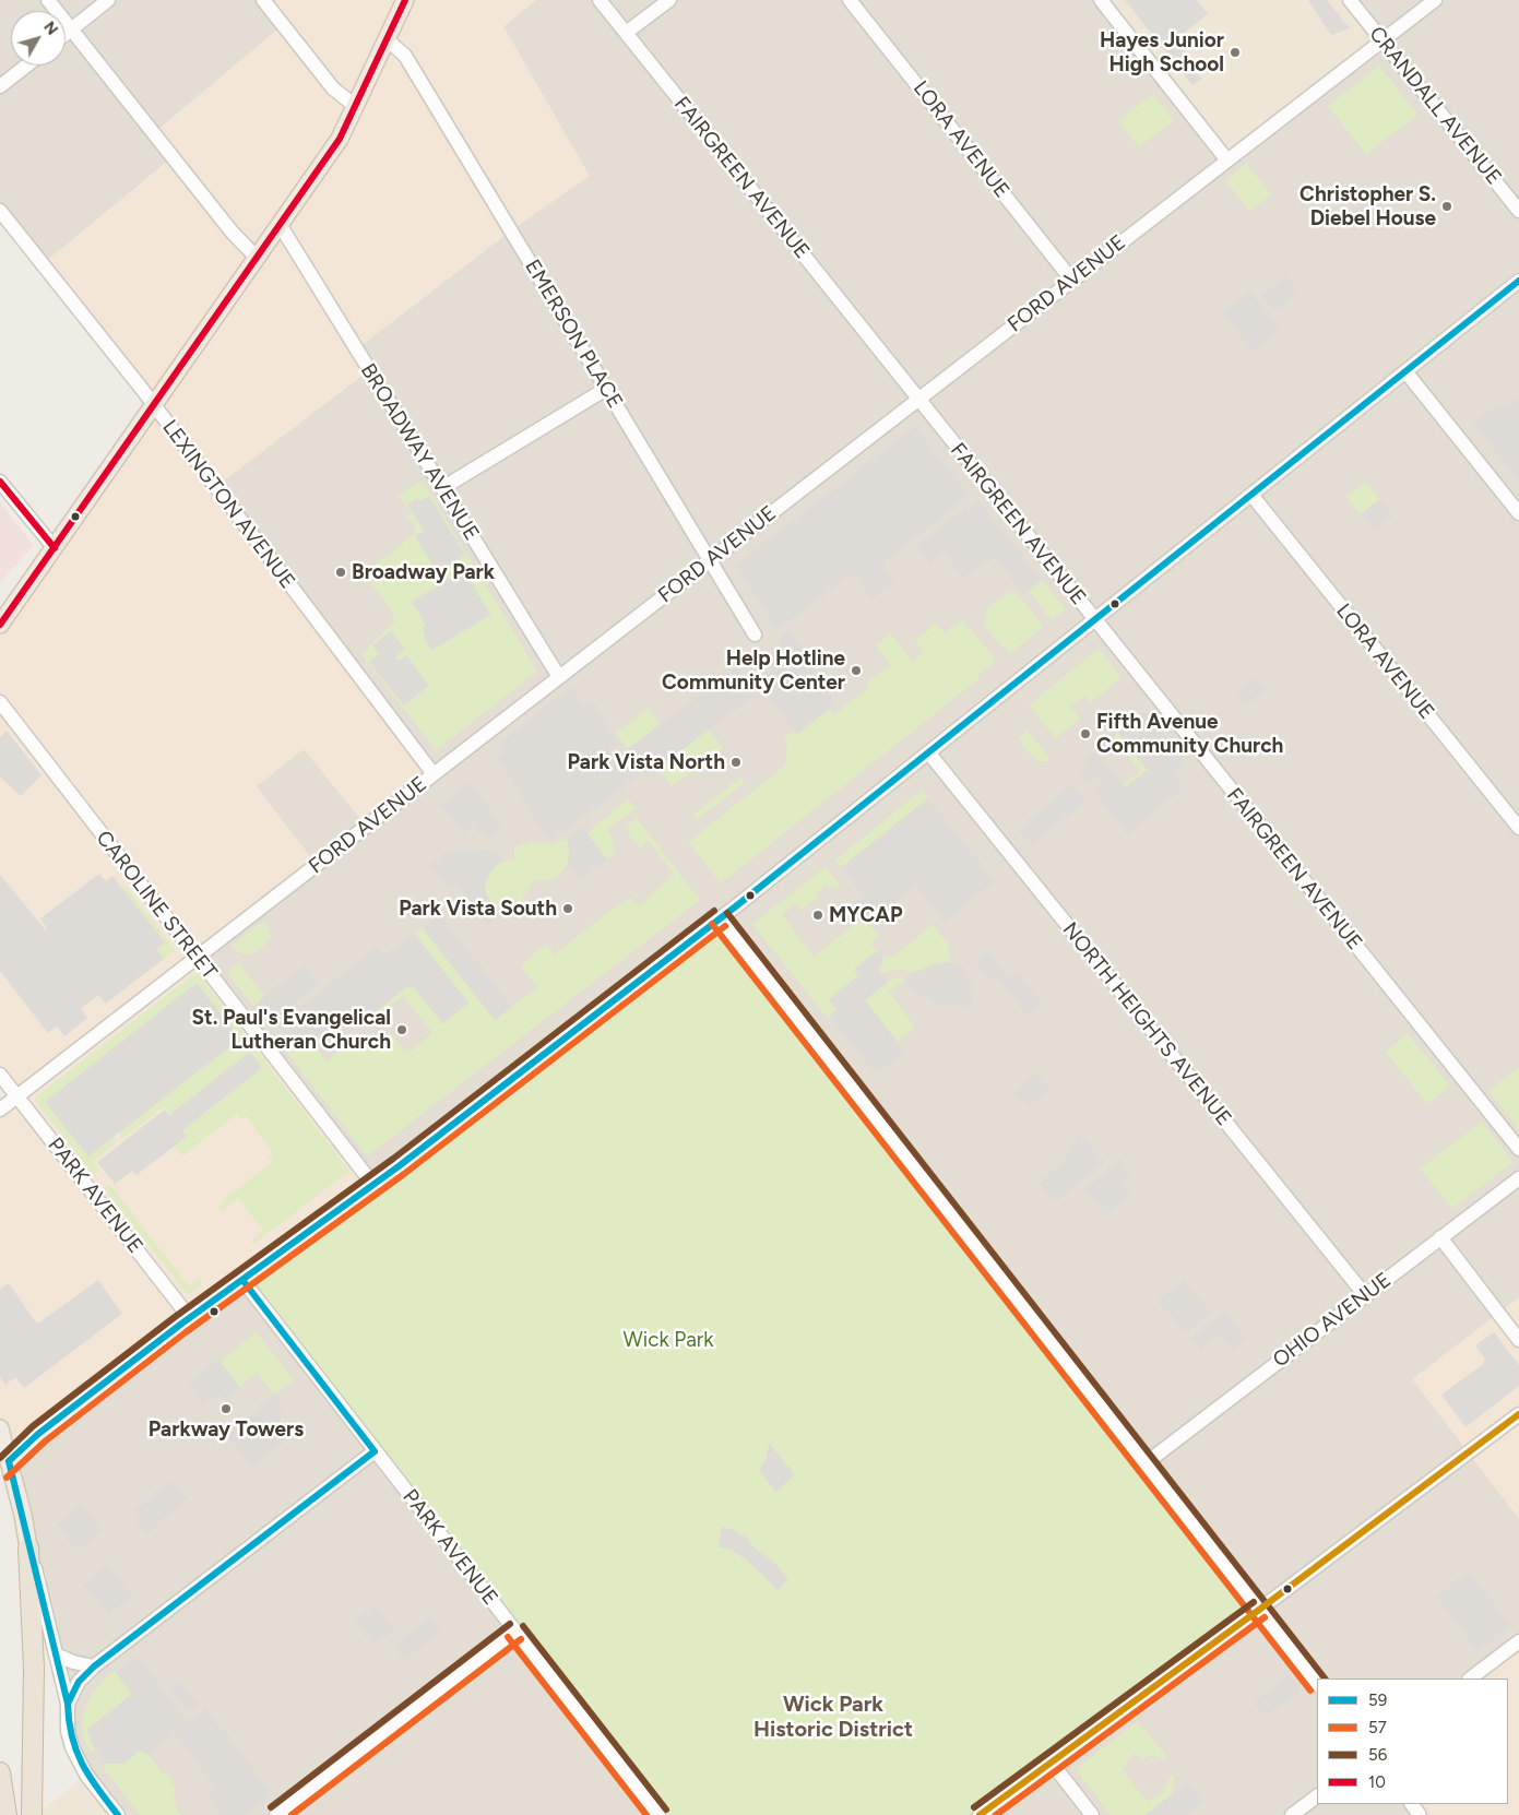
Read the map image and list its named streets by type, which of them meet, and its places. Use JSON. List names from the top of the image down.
{
  "streets": {
    "street": [
      "CRANDALL AVENUE",
      "LORA AVENUE",
      "FAIRGREEN AVENUE",
      "FORD AVENUE",
      "EMERSON PLACE",
      "BROADWAY AVENUE",
      "LEXINGTON AVENUE",
      "CAROLINE STREET",
      "NORTH HEIGHTS AVENUE",
      "PARK AVENUE",
      "OHIO AVENUE"
    ]
  },
  "crossings": [
    ["CRANDALL AVENUE", "FORD AVENUE"],
    ["LORA AVENUE", "FORD AVENUE"],
    ["FAIRGREEN AVENUE", "FORD AVENUE"],
    ["FORD AVENUE", "EMERSON PLACE"],
    ["FORD AVENUE", "BROADWAY AVENUE"],
    ["FORD AVENUE", "LEXINGTON AVENUE"],
    ["FORD AVENUE", "CAROLINE STREET"],
    ["FORD AVENUE", "PARK AVENUE"],
    ["NORTH HEIGHTS AVENUE", "OHIO AVENUE"]
  ],
  "districts": ["Wick Park Historic District"],
  "parks": ["Wick Park"],
  "places": [
    "Hayes Junior High School",
    "Christopher S. Diebel House",
    "Broadway Park",
    "Help Hotline Community Center",
    "Fifth Avenue Community Church",
    "Park Vista North",
    "Park Vista South",
    "MYCAP",
    "St. Paul's Evangelical Lutheran Church",
    "Parkway Towers"
  ],
  "lines": [
    "transit line 10",
    "transit line 59",
    "transit line 56",
    "transit line 57"
  ],
  "legend": [
    "59",
    "57",
    "56",
    "10"
  ],
  "north": "top right"
}
